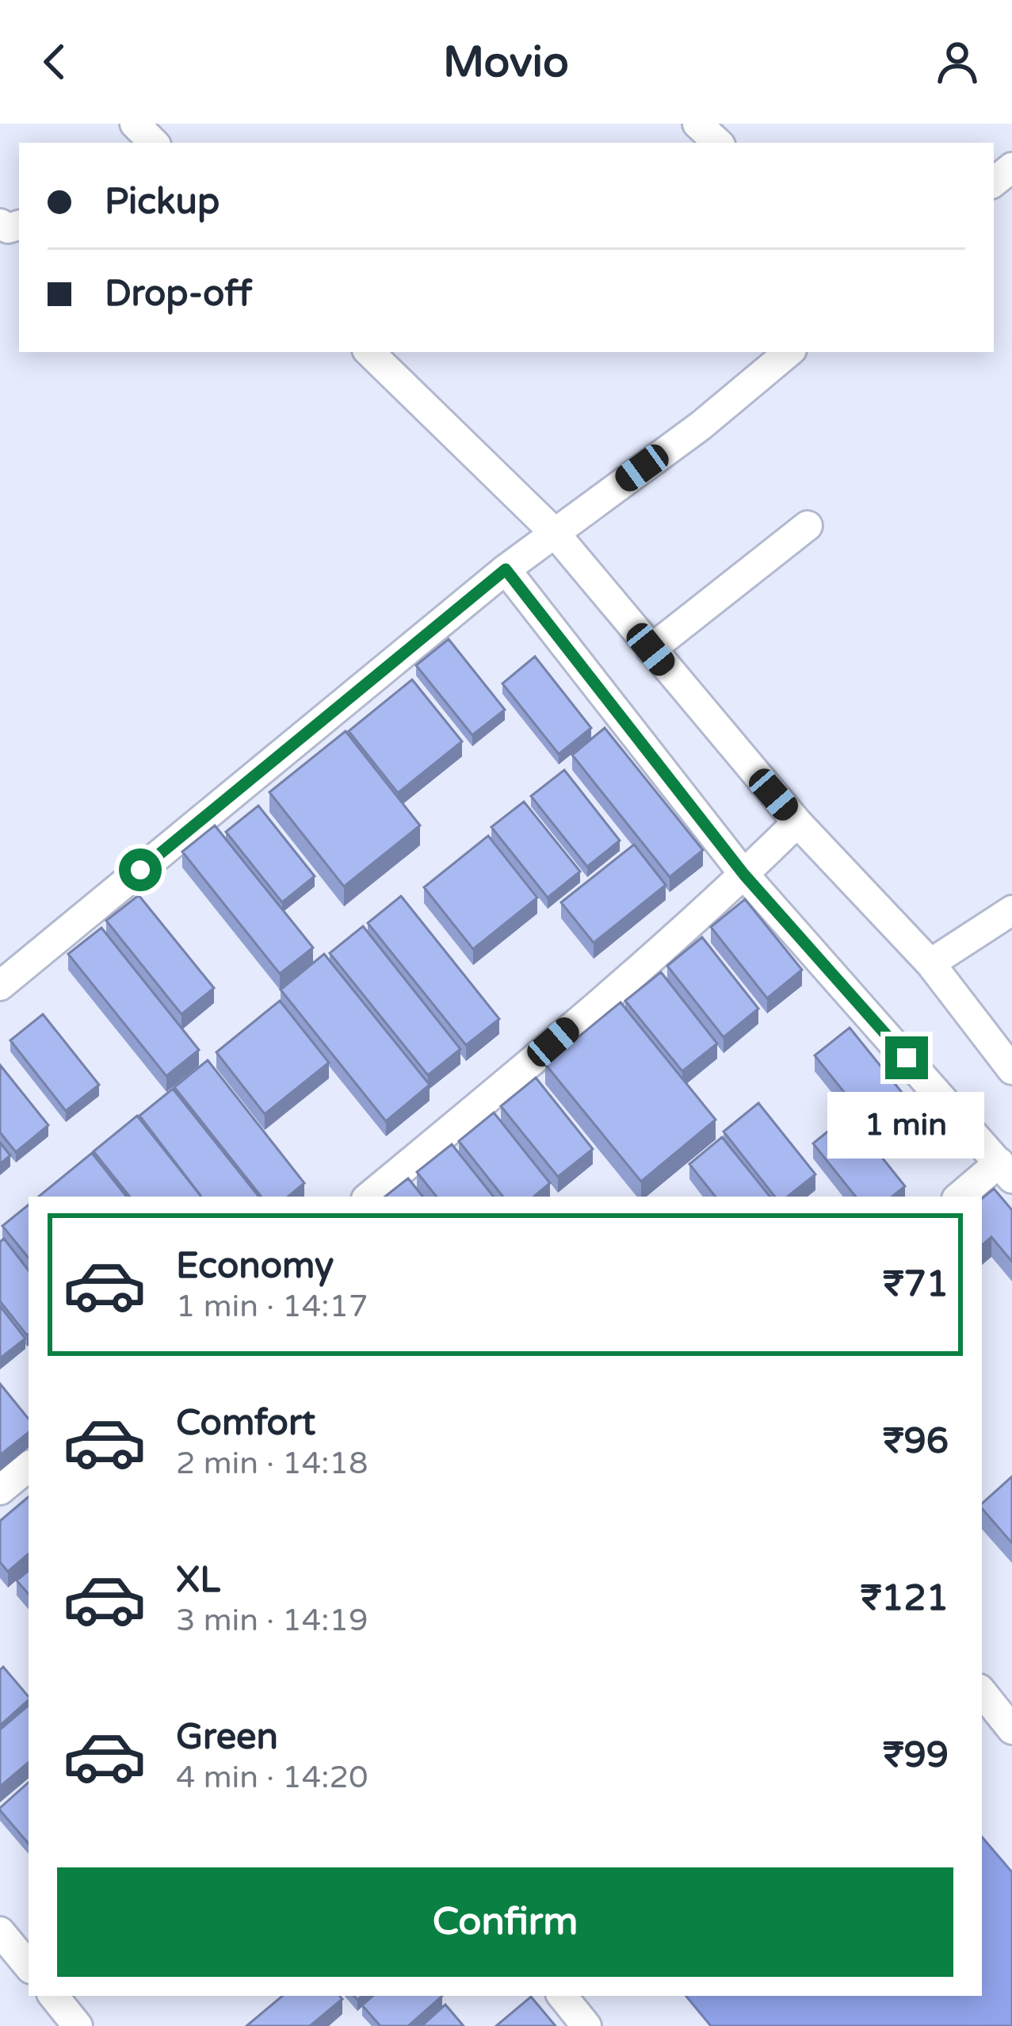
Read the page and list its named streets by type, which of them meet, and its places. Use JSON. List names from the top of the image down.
{
  "page": {
    "header": "Movio",
    "banner": ["Pickup", "Drop-off"],
    "bubble": "1 min",
    "list": [
      {
        "name": "Economy",
        "note": "1 min · 14:17",
        "value": "₹71"
      },
      {
        "name": "Comfort",
        "note": "2 min · 14:18",
        "value": "₹96"
      },
      {
        "name": "XL",
        "note": "3 min · 14:19",
        "value": "₹121"
      },
      {
        "name": "Green",
        "note": "4 min · 14:20",
        "value": "₹99"
      }
    ],
    "buttons": "Confirm"
  }
}
